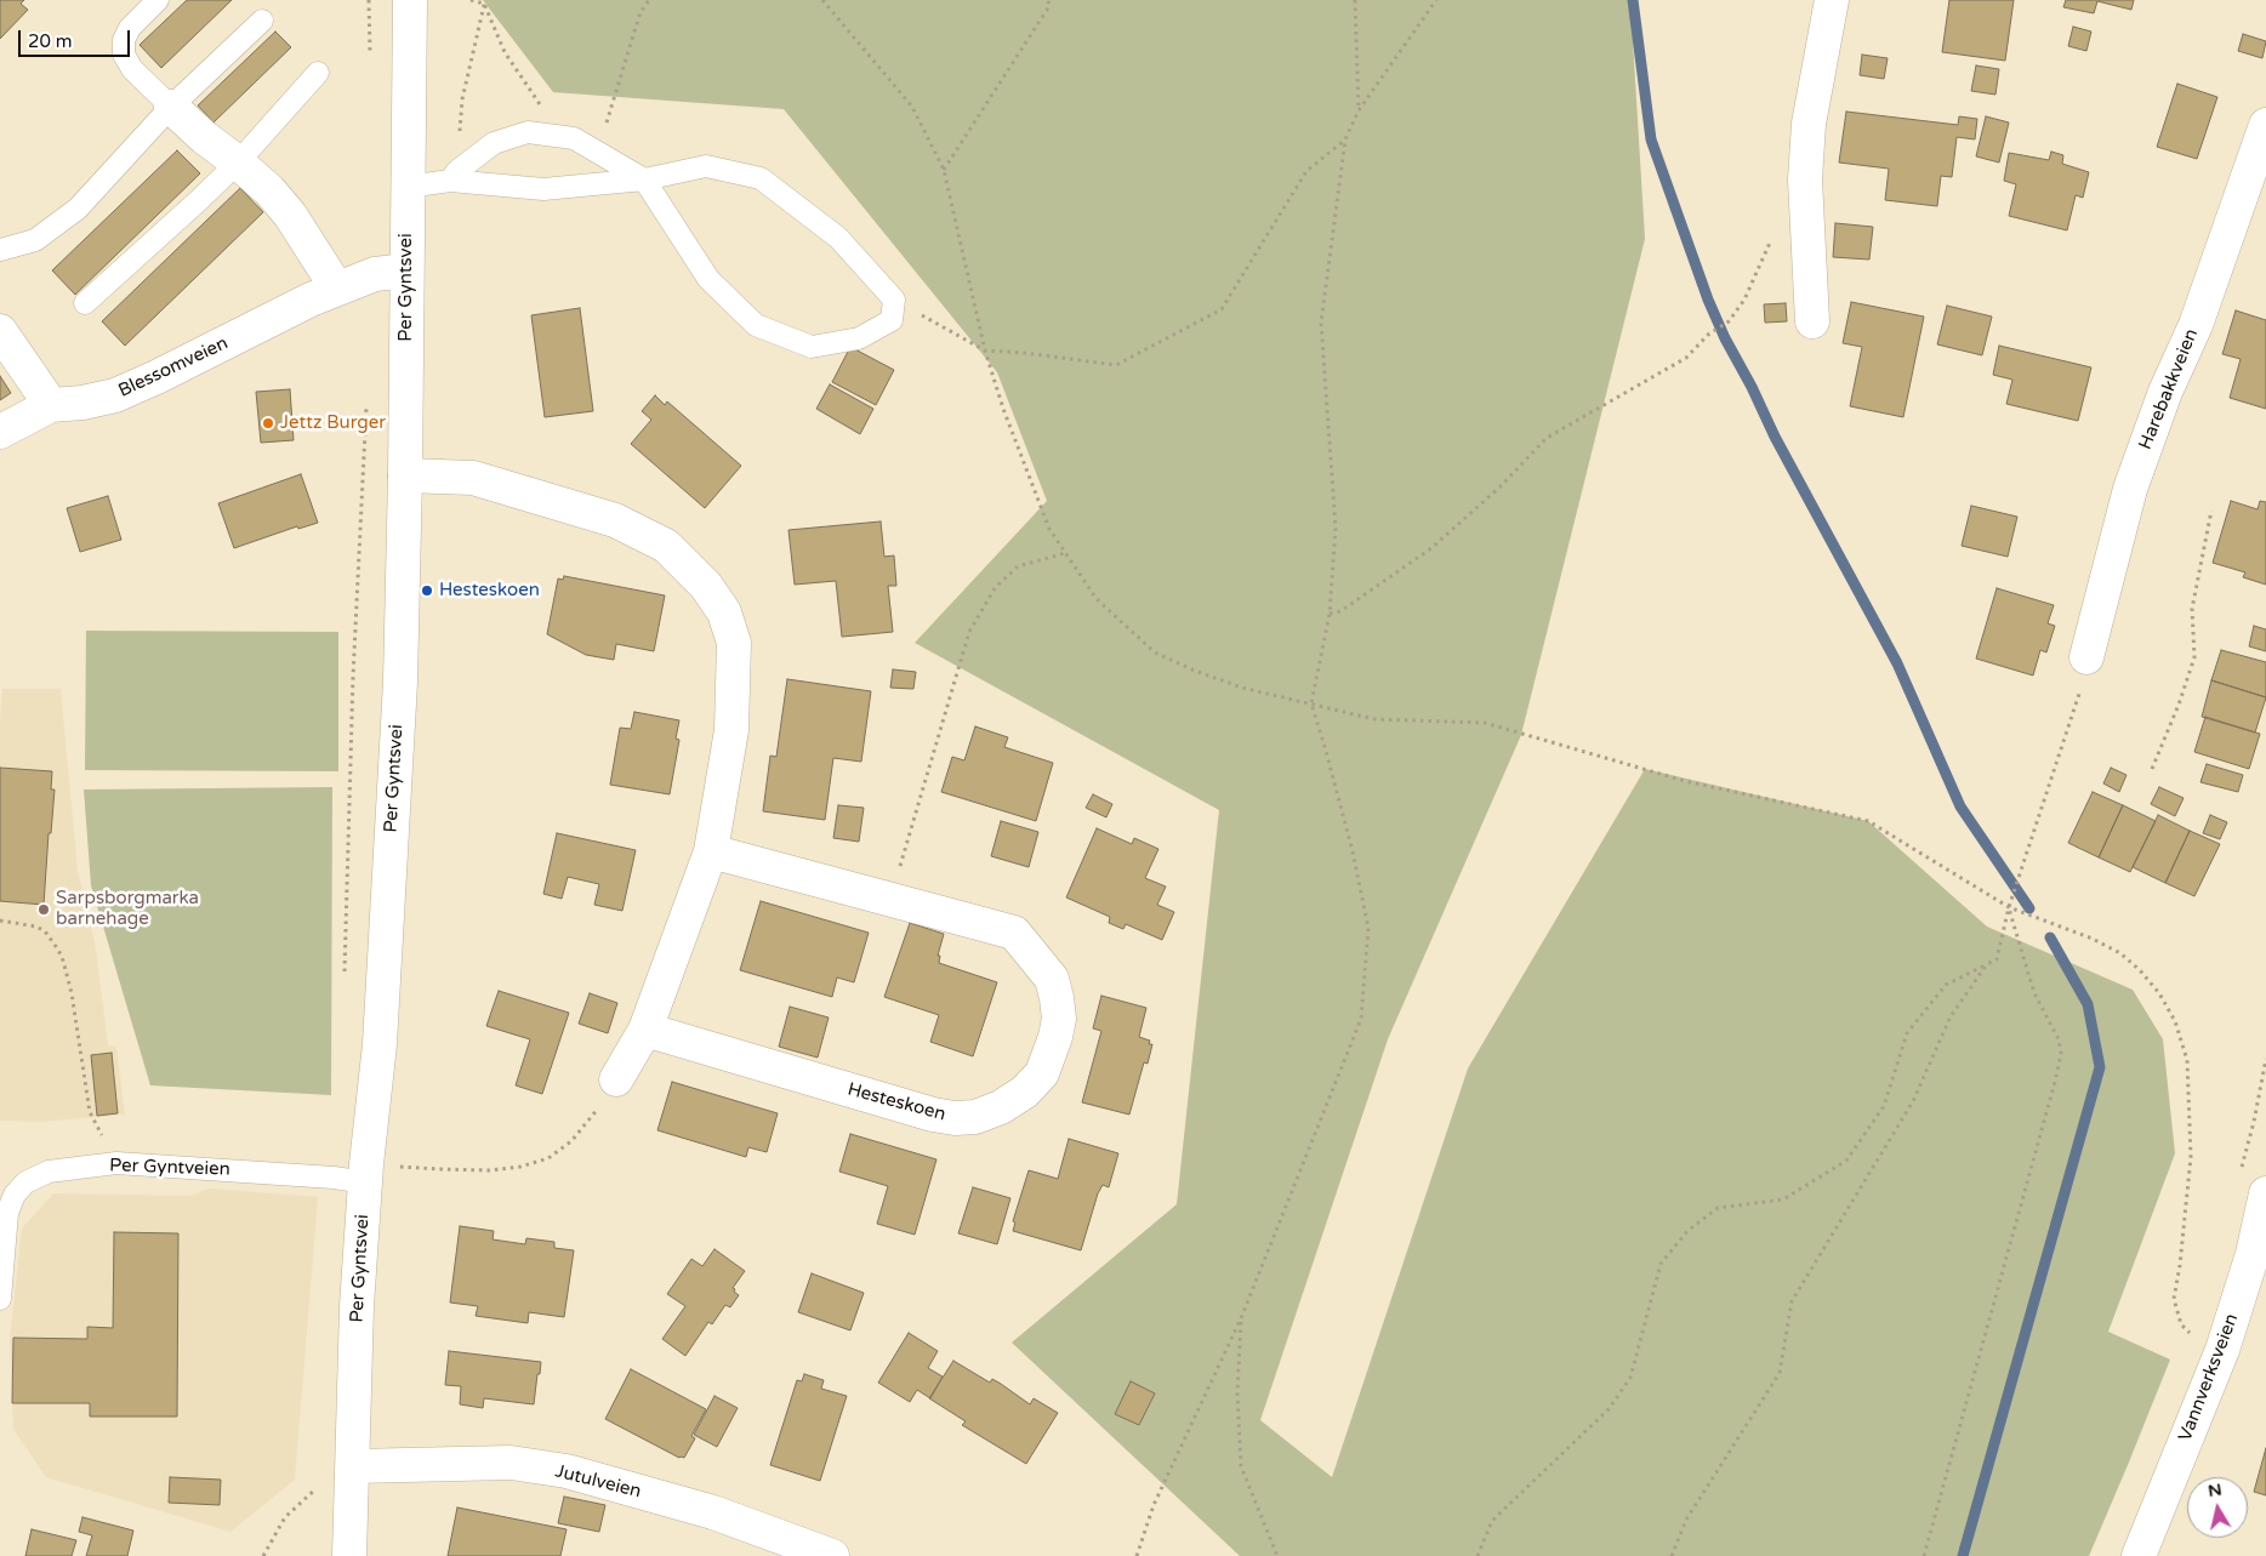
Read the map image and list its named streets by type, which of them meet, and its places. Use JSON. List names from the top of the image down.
{
  "streets": {
    "street": [
      "Per Gyntsvei",
      "Blessomveien",
      "Harebakkveien",
      "Hesteskoen",
      "Vannverksveien",
      "Jutulveien"
    ],
    "lane": ["Per Gyntveien"]
  },
  "crossings": [
    ["Per Gyntsvei", "Blessomveien"],
    ["Per Gyntsvei", "Per Gyntveien"],
    ["Per Gyntsvei", "Jutulveien"]
  ],
  "places": ["Jettz Burger", "Hesteskoen", "Sarpsborgmarka barnehage"],
  "scale_bar": "20 m",
  "north": "top"
}
